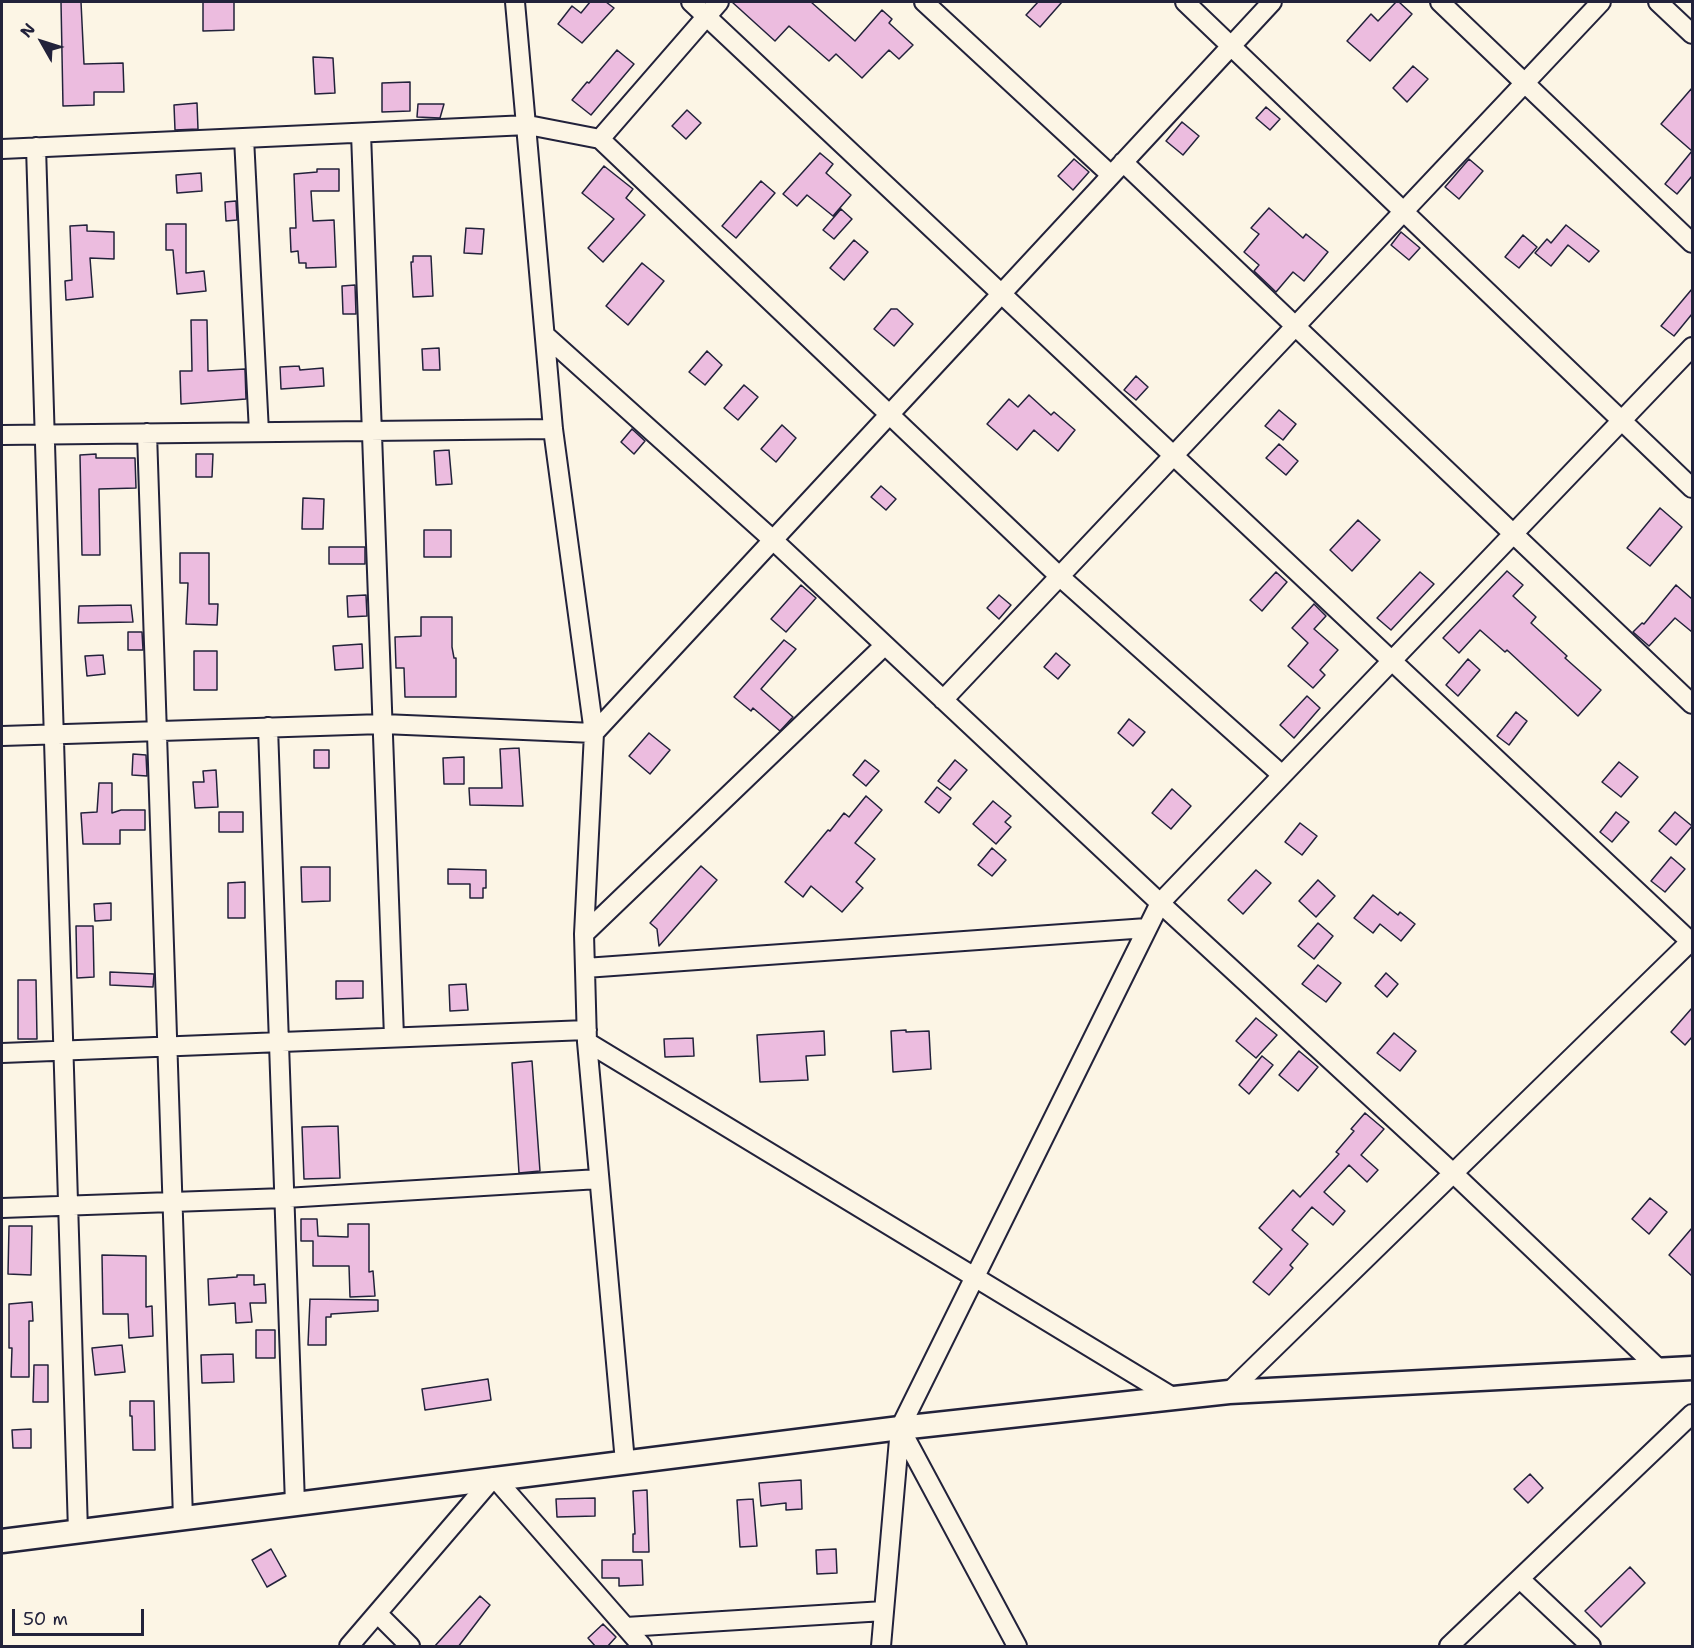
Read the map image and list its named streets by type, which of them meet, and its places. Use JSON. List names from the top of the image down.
{
  "scale_bar": "50 m",
  "north": "top left"
}
